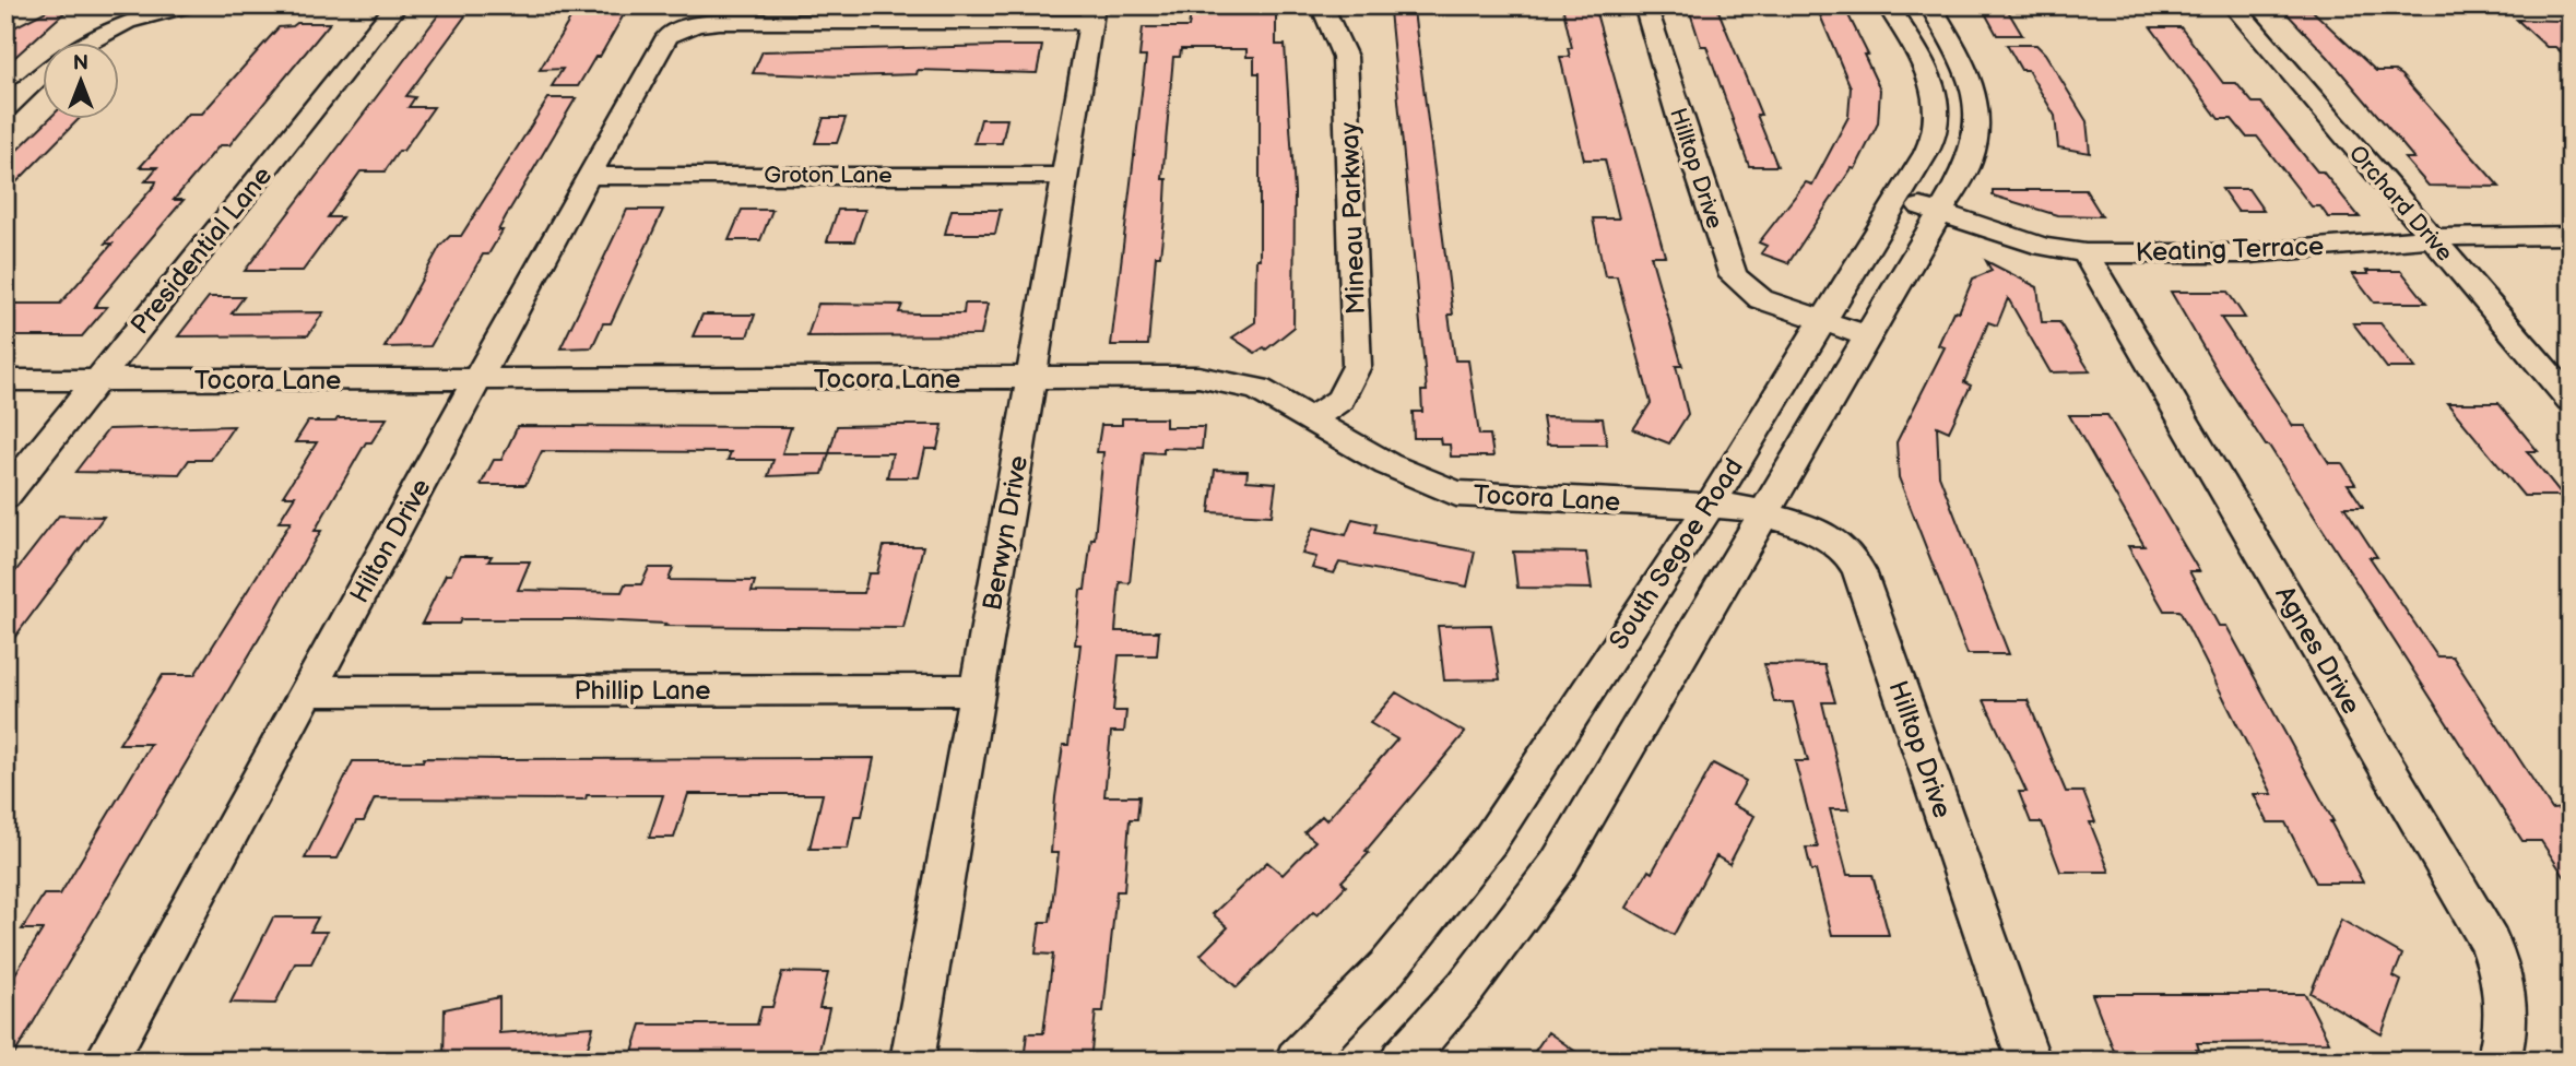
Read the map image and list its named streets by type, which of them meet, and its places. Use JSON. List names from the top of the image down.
{
  "streets": {
    "street": [
      "Hilltop Drive",
      "Groton Lane",
      "Orchard Drive",
      "Mineau Parkway",
      "Keating Terrace",
      "Presidential Lane",
      "Tocora Lane",
      "Berwyn Drive",
      "Hilton Drive",
      "South Segoe Road",
      "Agnes Drive",
      "Phillip Lane"
    ]
  },
  "crossings": [
    ["Hilltop Drive", "Tocora Lane"],
    ["Hilltop Drive", "South Segoe Road"],
    ["Groton Lane", "Berwyn Drive"],
    ["Groton Lane", "Hilton Drive"],
    ["Orchard Drive", "Keating Terrace"],
    ["Mineau Parkway", "Tocora Lane"],
    ["Keating Terrace", "South Segoe Road"],
    ["Keating Terrace", "Agnes Drive"],
    ["Presidential Lane", "Tocora Lane"],
    ["Tocora Lane", "Berwyn Drive"],
    ["Tocora Lane", "Hilton Drive"],
    ["Tocora Lane", "South Segoe Road"],
    ["Berwyn Drive", "Hilton Drive"],
    ["Berwyn Drive", "Phillip Lane"],
    ["Hilton Drive", "Phillip Lane"]
  ],
  "north": "top"
}
